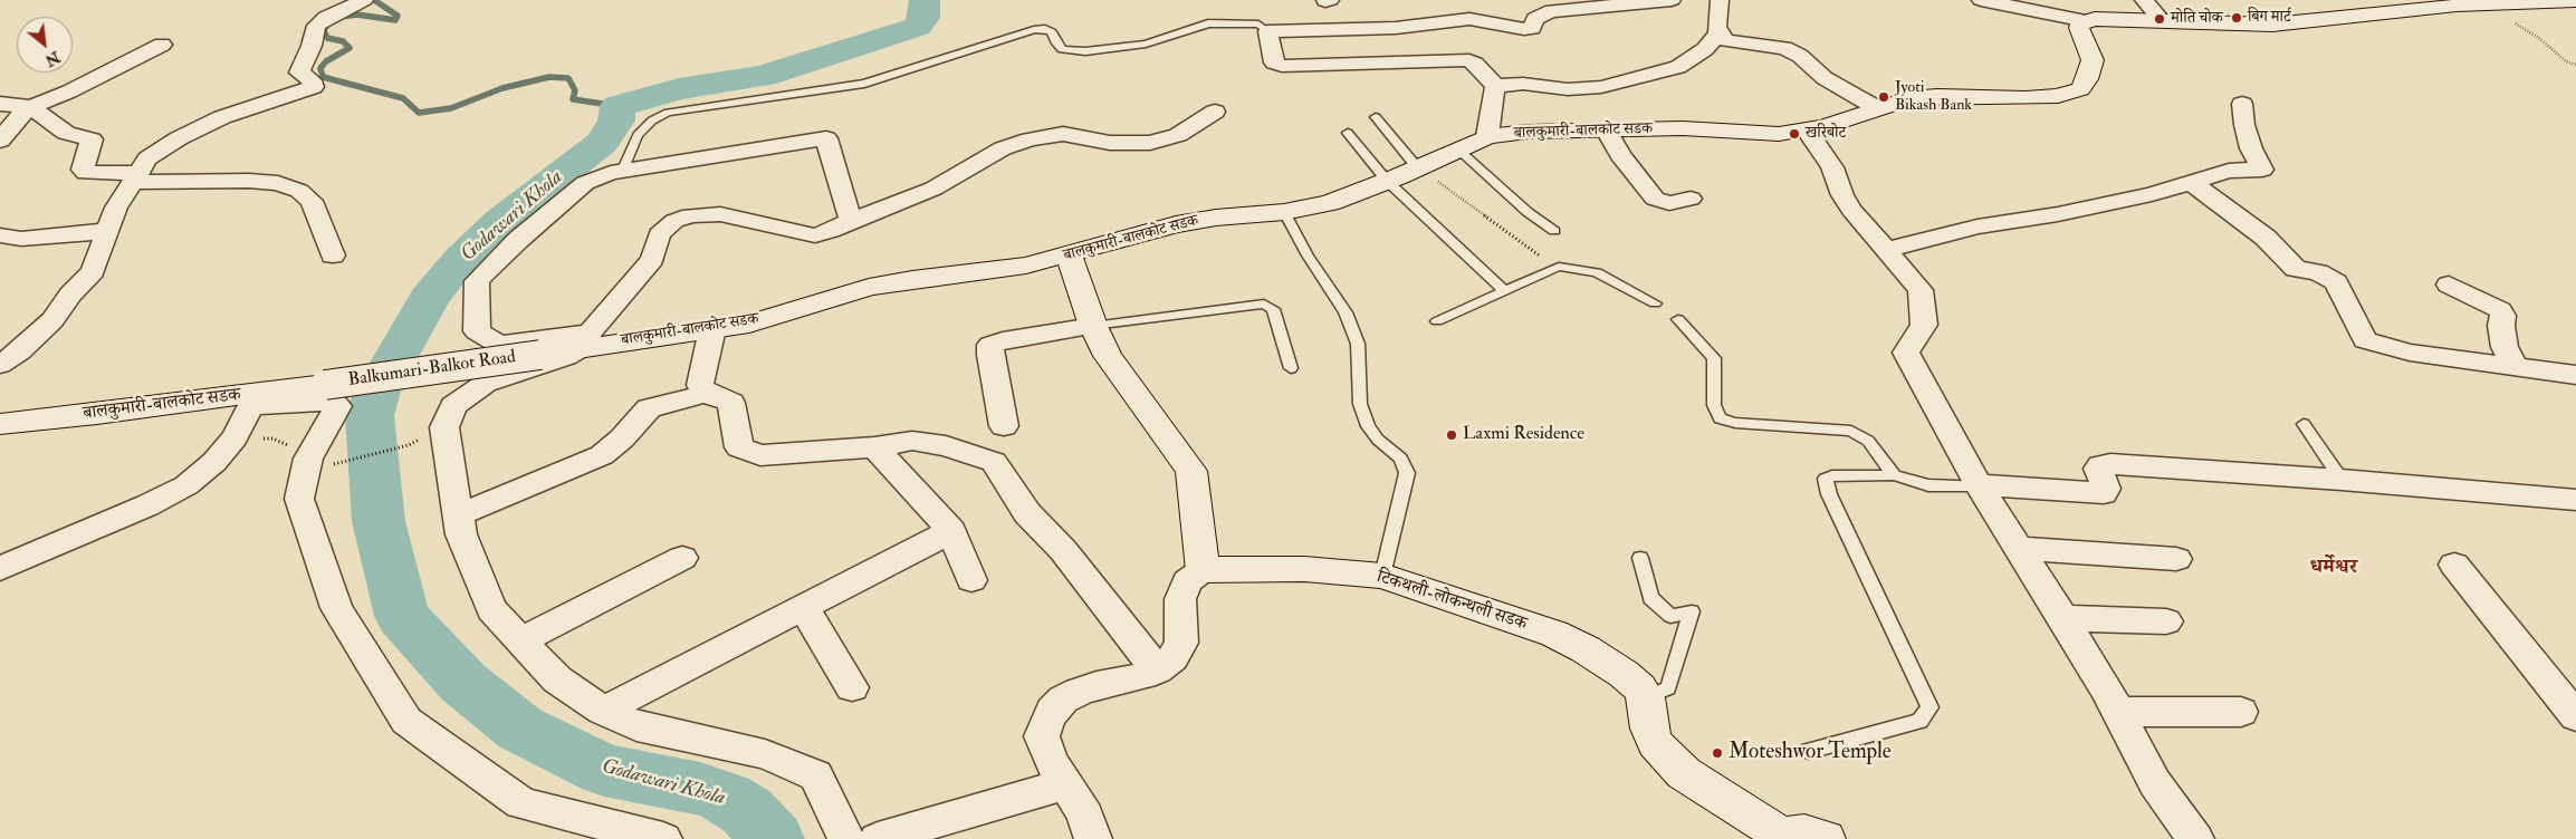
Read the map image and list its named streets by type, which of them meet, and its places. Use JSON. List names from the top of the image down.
{
  "streets": {
    "street": ["बालकुमारी-बालकोट सडक", "Balkumari-Balkot Road", "टिकथली-लोकन्थली सडक"]
  },
  "crossings": [
    ["बालकुमारी-बालकोट सडक", "Balkumari-Balkot Road"]
  ],
  "districts": ["धर्मेश्वर"],
  "water": ["Godawari Khola"],
  "places": [
    "बिग मार्ट",
    "मोति चोक",
    "Jyoti Bikash Bank",
    "खरिबोट",
    "Laxmi Residence",
    "Moteshwor Temple"
  ],
  "north": "bottom right"
}
